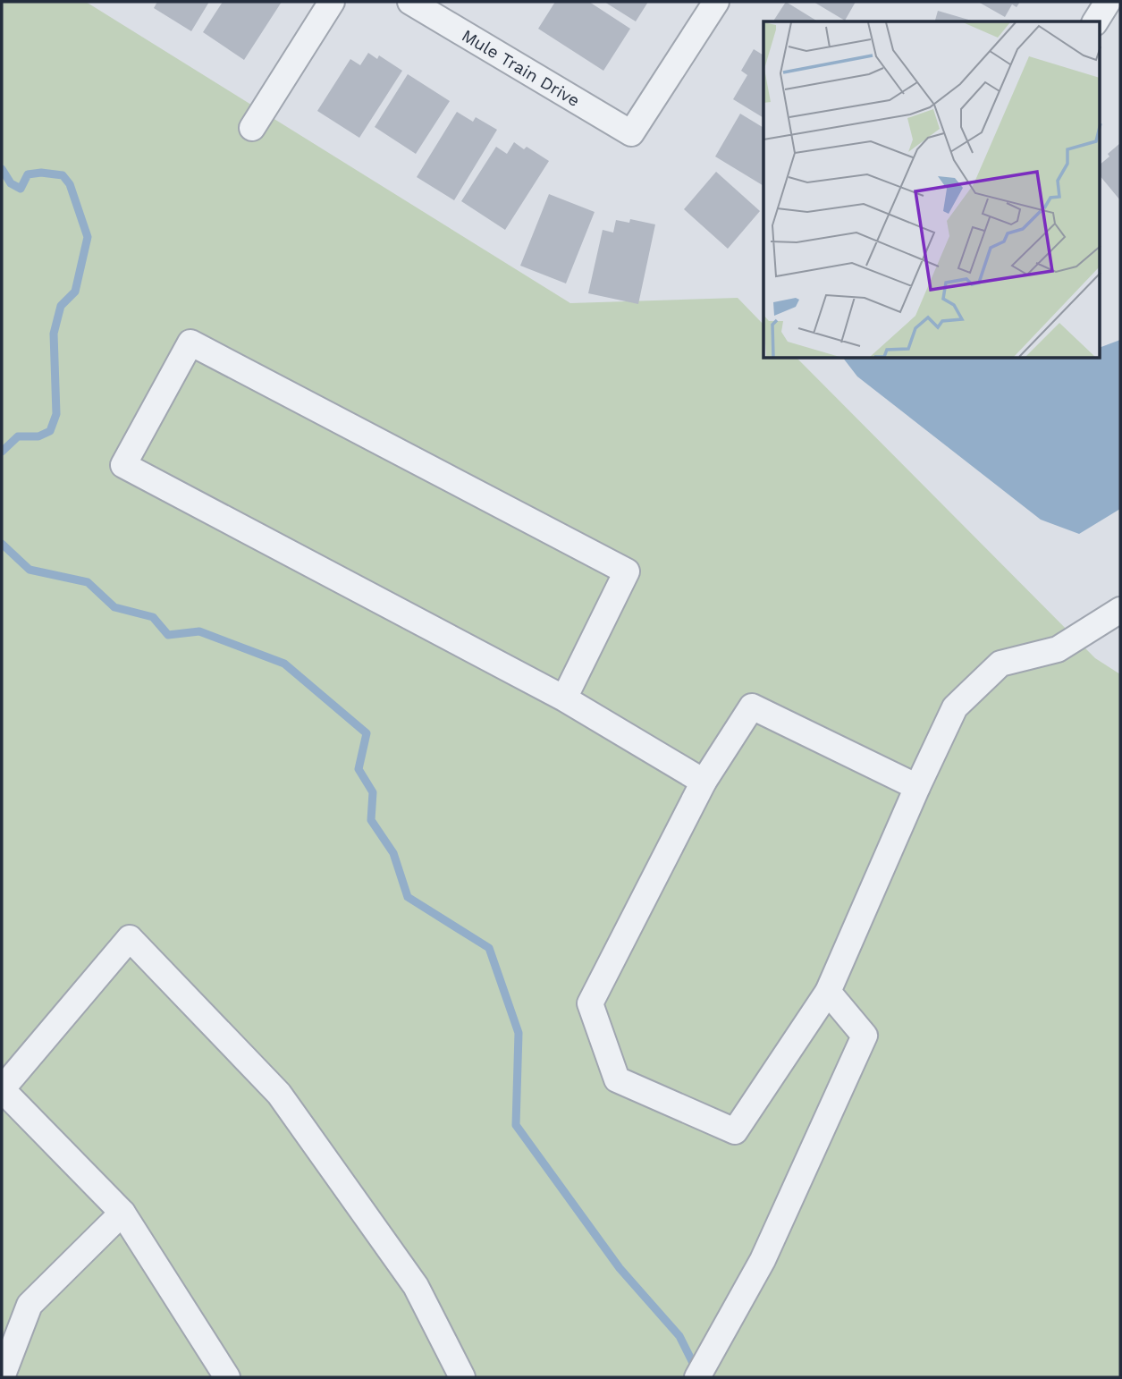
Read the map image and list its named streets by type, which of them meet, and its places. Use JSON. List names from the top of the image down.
{
  "streets": {
    "street": ["Mule Train Drive"]
  }
}
